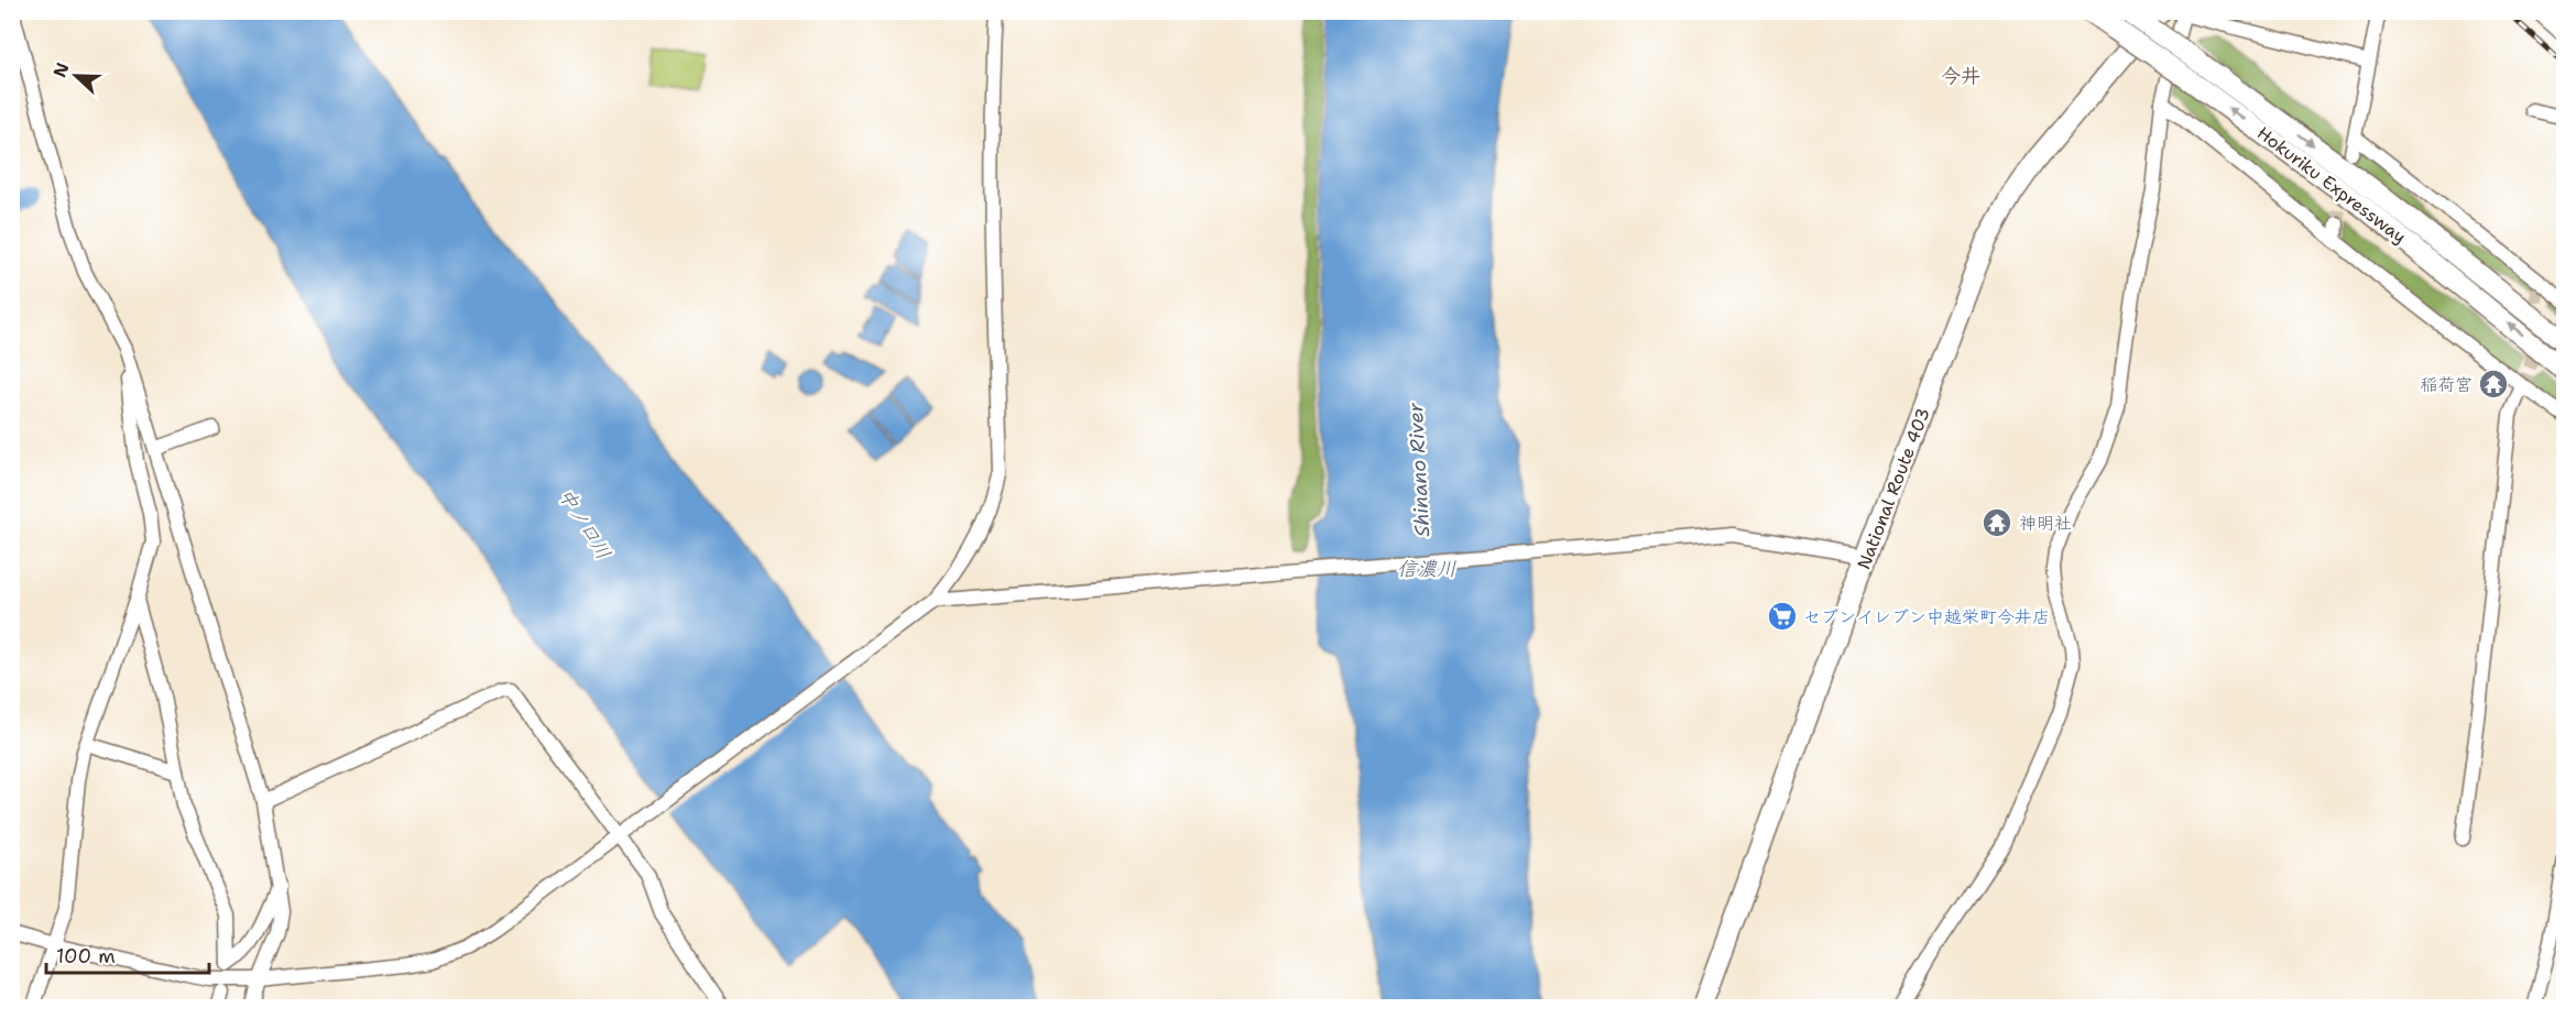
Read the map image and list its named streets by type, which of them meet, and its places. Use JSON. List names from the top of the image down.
{
  "streets": {
    "highway": ["Hokuriku Expressway", "National Route 403"]
  },
  "districts": ["今井"],
  "water": ["Shinano River", "中ノ口川", "信濃川"],
  "places": {
    "temple": ["稲荷宮", "神明社"],
    "supermarket": ["セブンイレブン中越栄町今井店"]
  },
  "scale_bar": "100 m",
  "north": "left"
}
